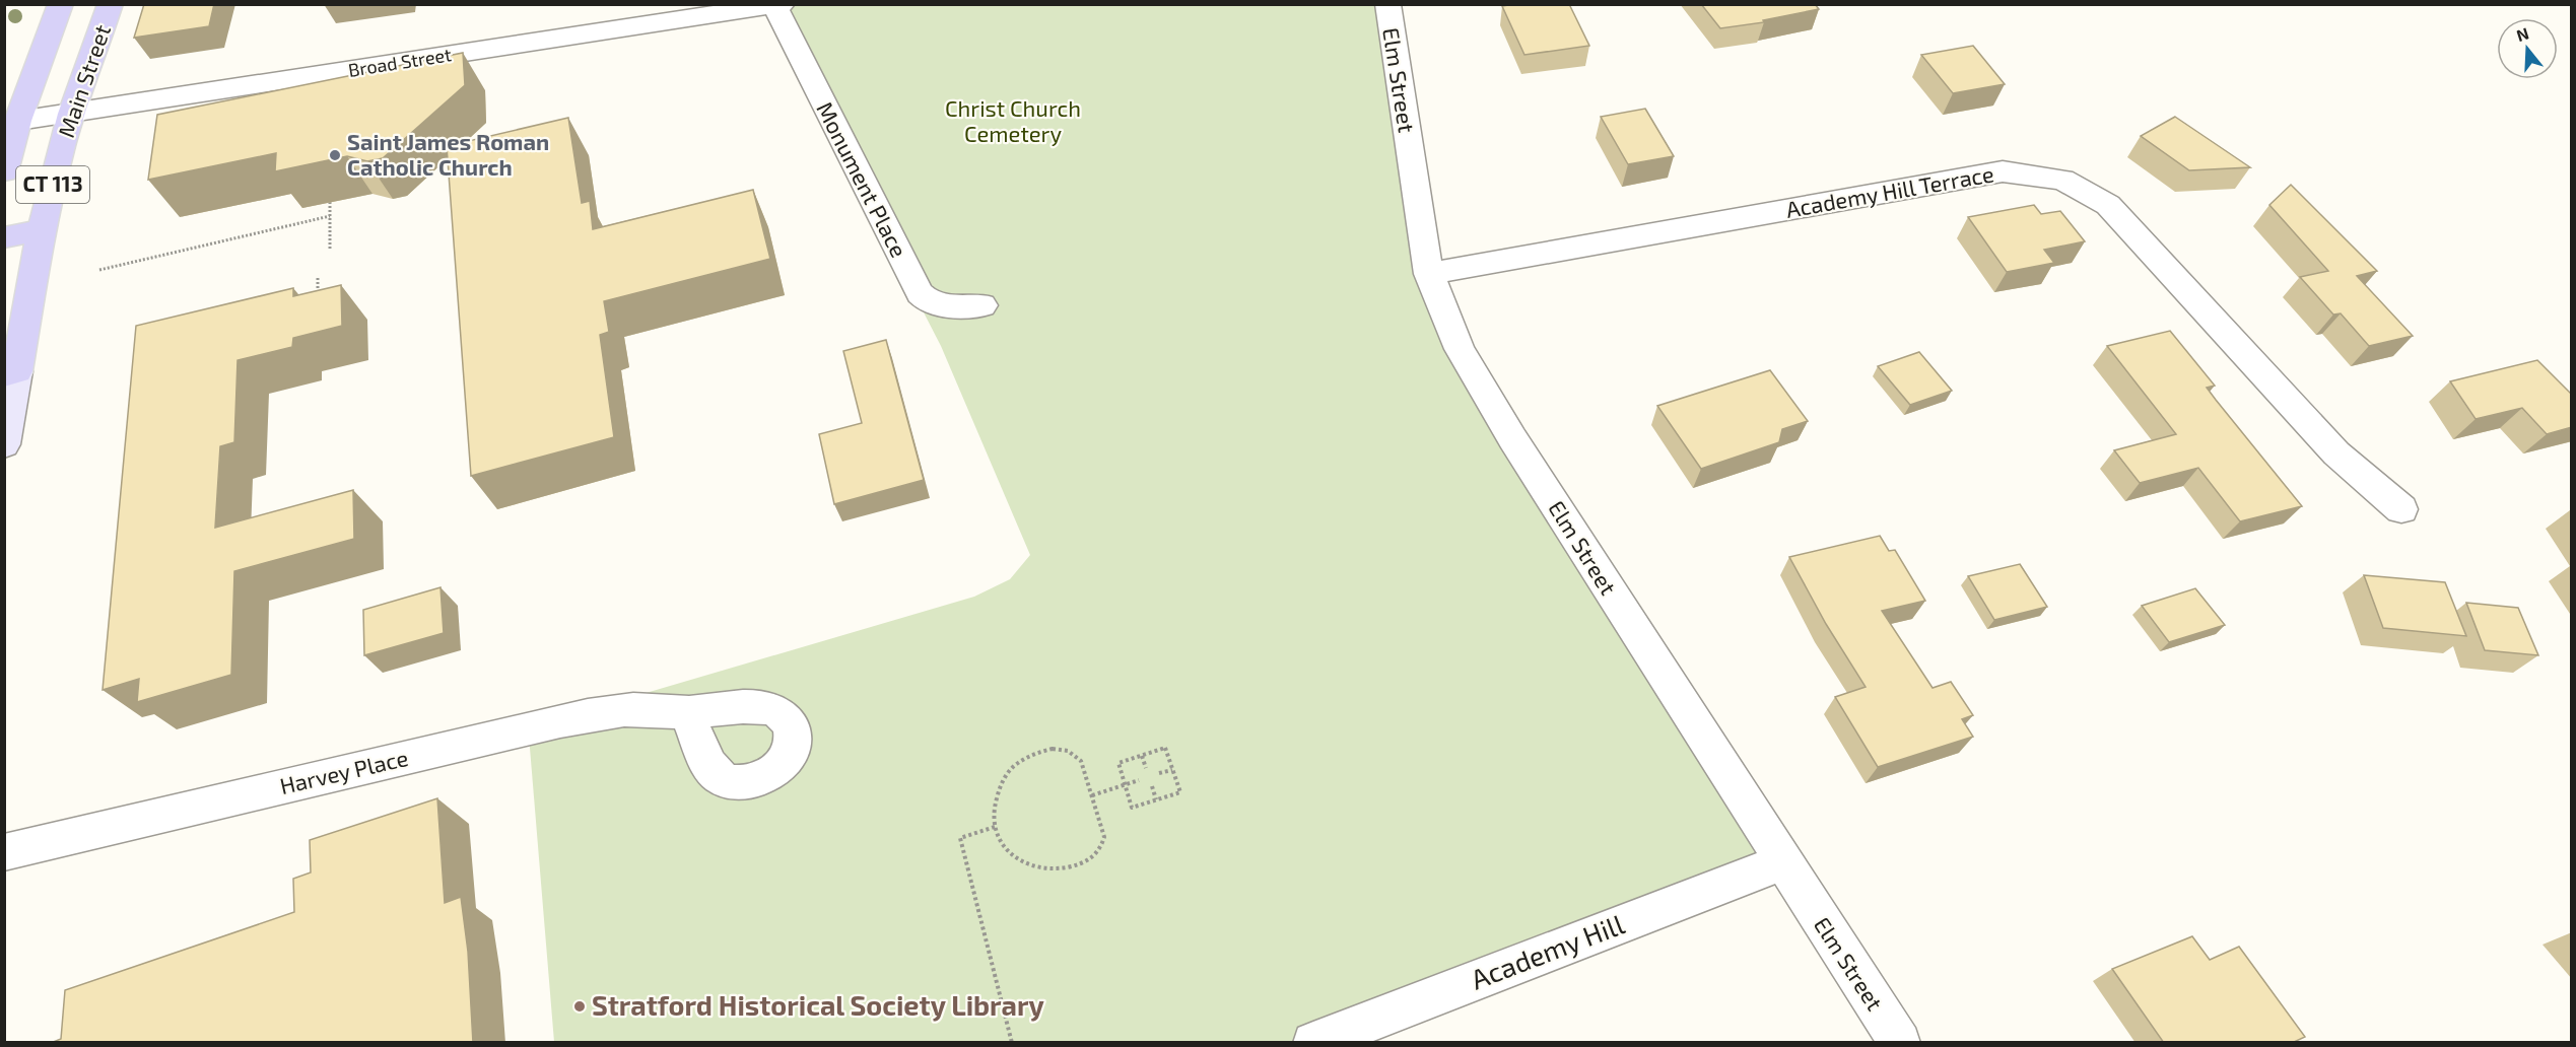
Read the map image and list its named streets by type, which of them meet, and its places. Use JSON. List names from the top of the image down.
{
  "streets": {
    "main road": ["Main Street", "CT 113"],
    "street": [
      "Broad Street",
      "Elm Street",
      "Monument Place",
      "Academy Hill Terrace",
      "Harvey Place",
      "Academy Hill"
    ]
  },
  "crossings": [
    ["Broad Street", "Main Street"],
    ["Broad Street", "Monument Place"],
    ["Elm Street", "Academy Hill Terrace"],
    ["Elm Street", "Academy Hill"]
  ],
  "parks": ["Christ Church Cemetery"],
  "places": ["Saint James Roman Catholic Church", "Stratford Historical Society Library"],
  "north": "top"
}
